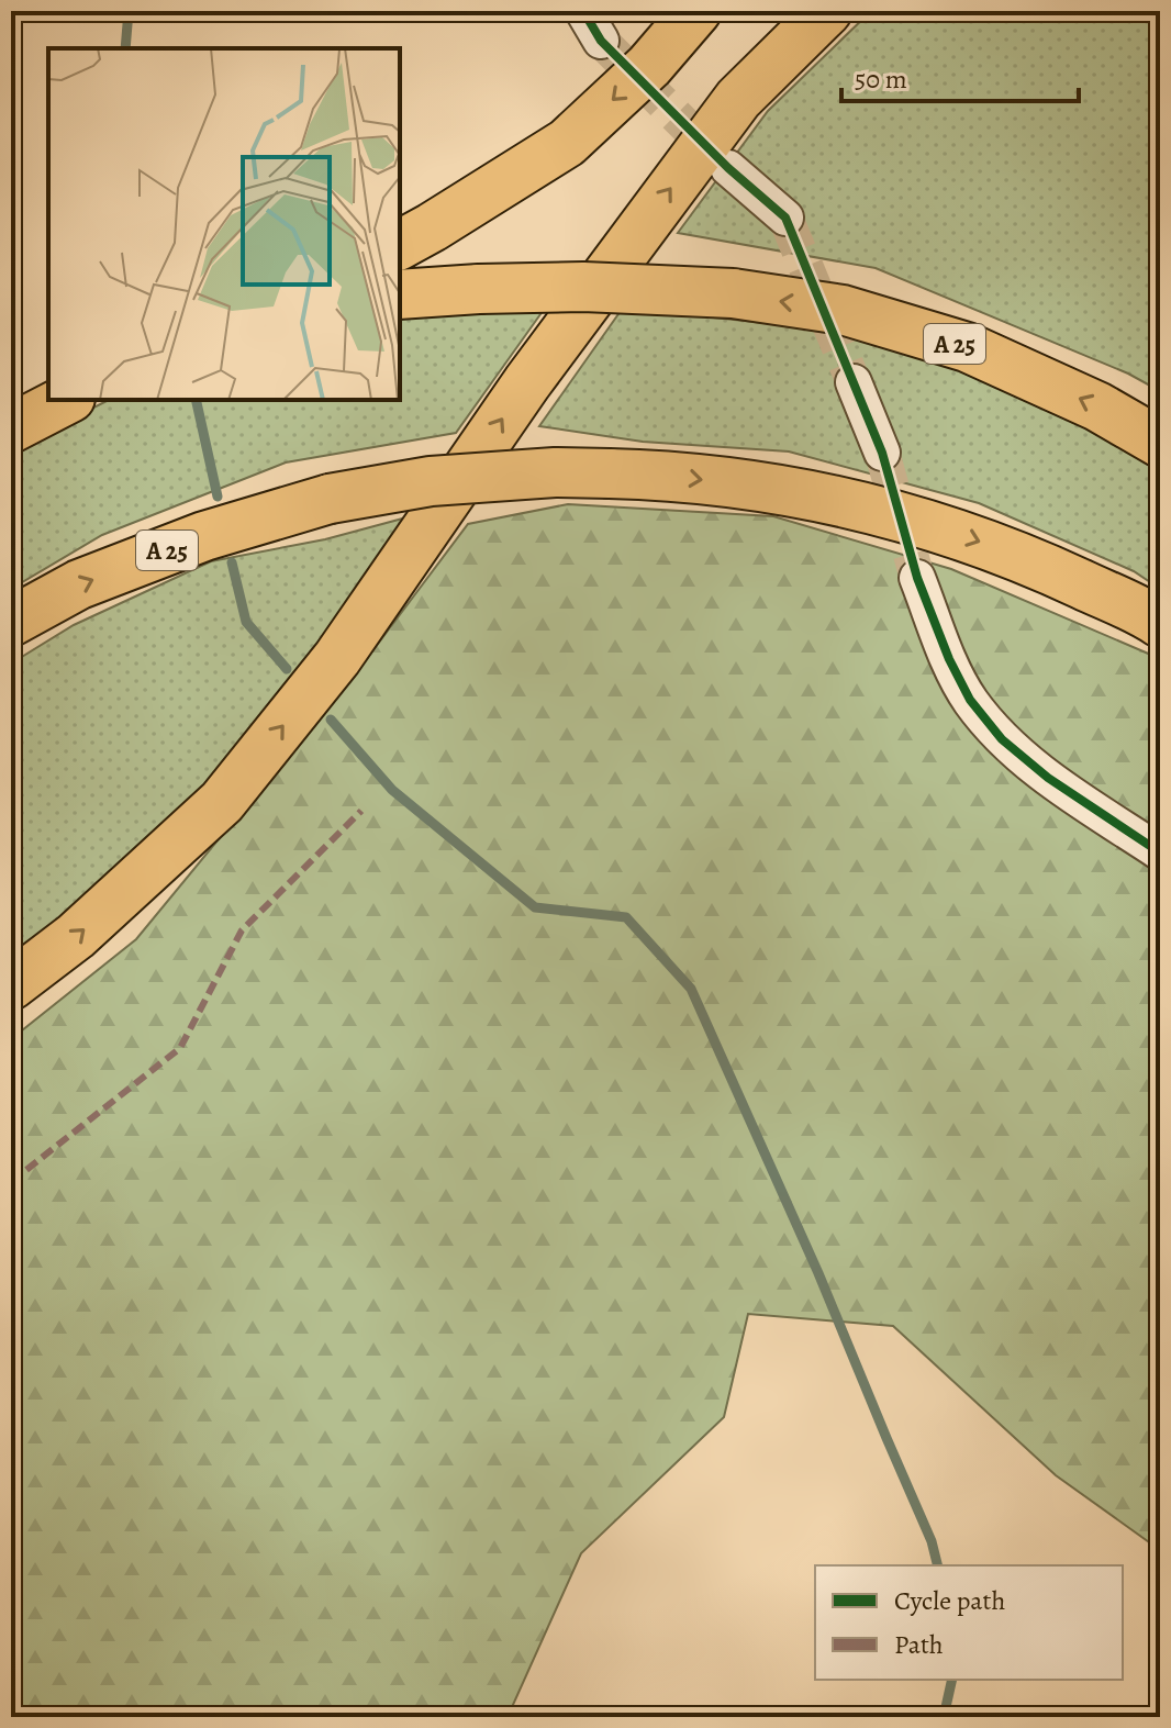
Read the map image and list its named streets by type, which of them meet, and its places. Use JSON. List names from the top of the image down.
{
  "streets": {
    "highway": ["A 25"]
  },
  "legend": ["Cycle path", "Path"],
  "scale_bar": "50 m"
}
